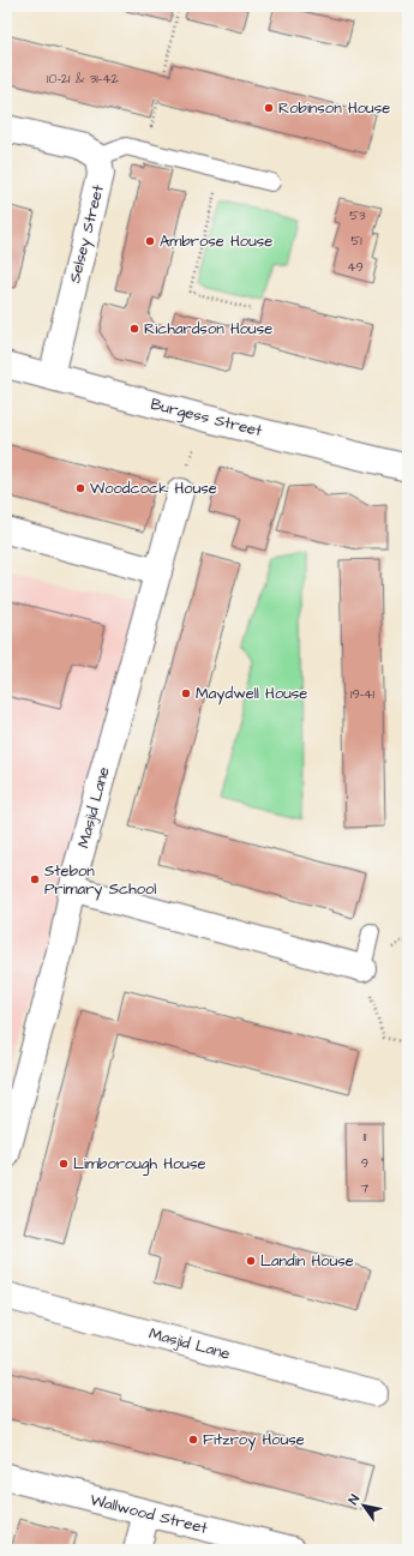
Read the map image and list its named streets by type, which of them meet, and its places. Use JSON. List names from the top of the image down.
{
  "streets": {
    "street": [
      "Selsey Street",
      "Burgess Street",
      "Masjid Lane",
      "Wallwood Street"
    ]
  },
  "crossings": [
    ["Selsey Street", "Burgess Street"]
  ],
  "places": [
    "Robinson House",
    "Ambrose House",
    "Richardson House",
    "Woodcock House",
    "Maydwell House",
    "Stebon Primary School",
    "Limborough House",
    "Landin House",
    "Fitzroy House"
  ],
  "house_numbers": [
    "10-21 & 31-42",
    "53",
    "51",
    "49",
    "19-41",
    "11",
    "9",
    "7"
  ],
  "north": "top left"
}
